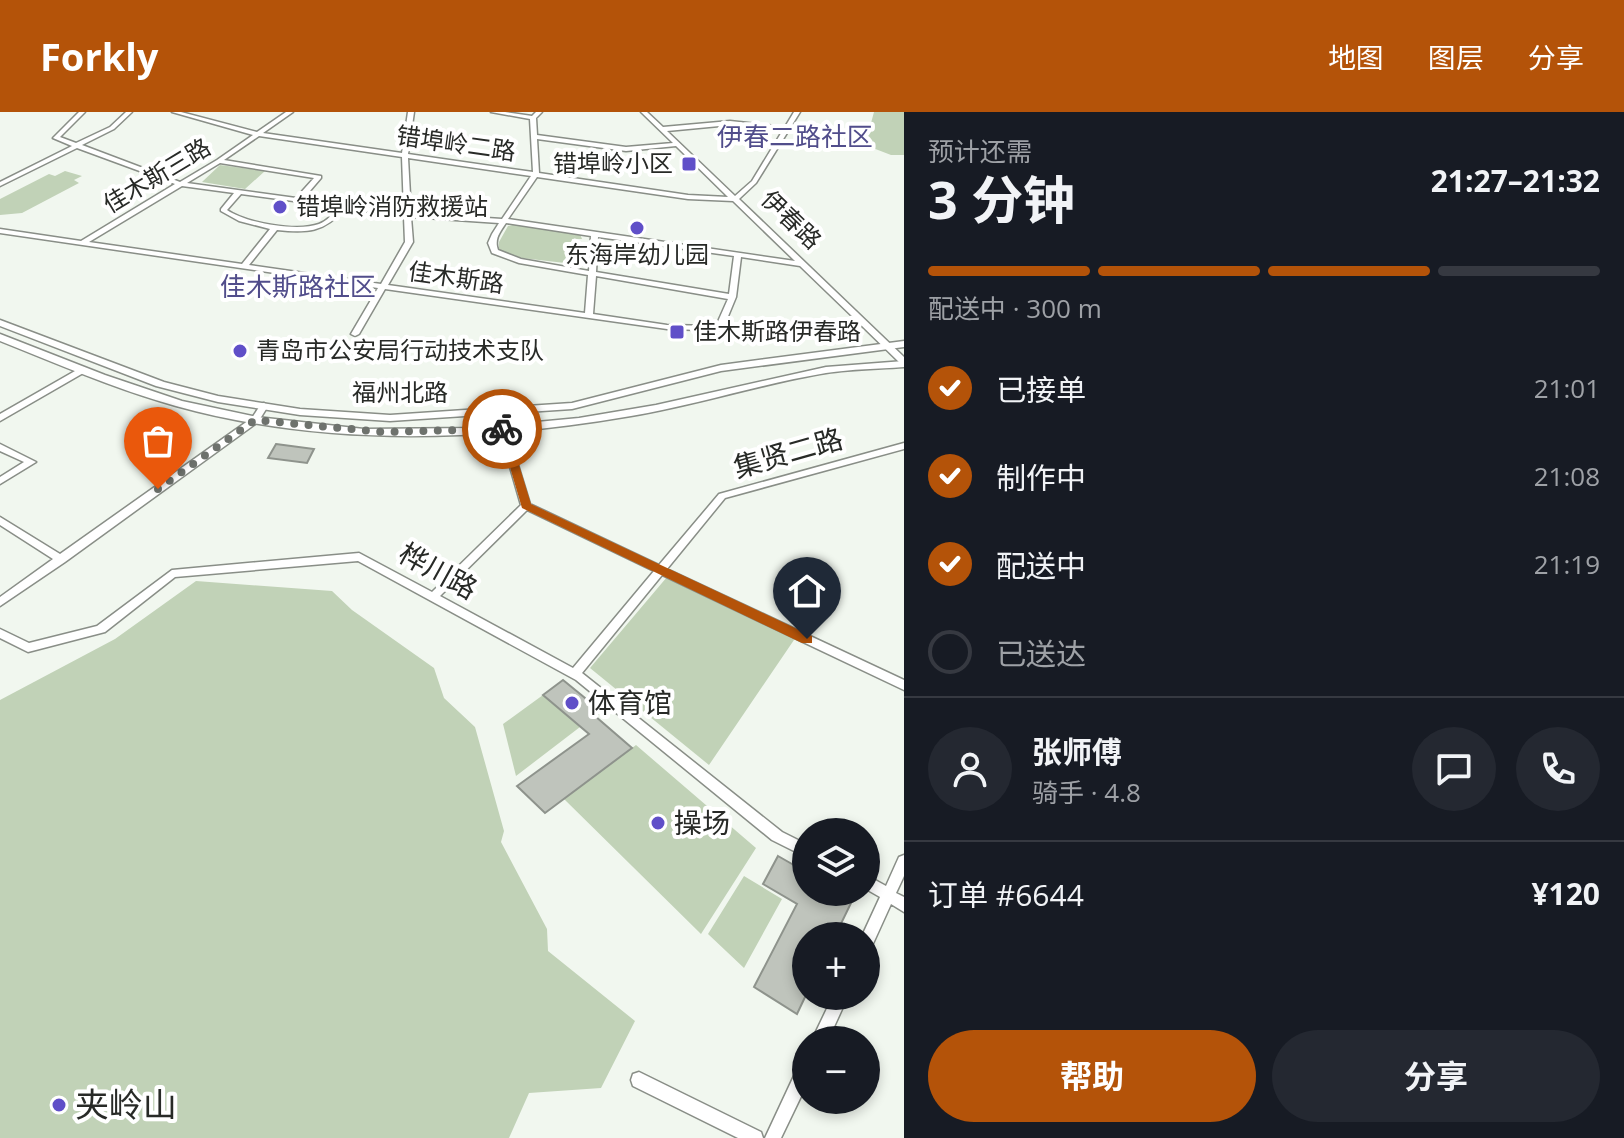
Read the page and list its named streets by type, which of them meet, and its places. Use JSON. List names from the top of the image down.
{
  "streets": {
    "main road": ["福州北路"],
    "street": [
      "错埠岭二路",
      "佳木斯三路",
      "伊春路",
      "佳木斯路",
      "集贤二路",
      "桦川路"
    ]
  },
  "crossings": [
    ["错埠岭二路", "佳木斯三路"],
    ["错埠岭二路", "伊春路"],
    ["佳木斯三路", "佳木斯路"],
    ["伊春路", "佳木斯路"],
    ["伊春路", "福州北路"],
    ["集贤二路", "桦川路"]
  ],
  "districts": ["伊春二路社区", "佳木斯路社区"],
  "places": {
    "transit": ["错埠岭小区", "佳木斯路伊春路"],
    "other": [
      "错埠岭消防救援站",
      "东海岸幼儿园",
      "青岛市公安局行动技术支队",
      "体育馆",
      "操场",
      "夹岭山"
    ]
  },
  "page": {
    "header": "Forkly",
    "nav": ["地图", "图层", "分享"],
    "heading": ["3 分钟", "预计还需", "21:27–21:32"],
    "panel": [
      "张师傅",
      "骑手 · 4.8",
      "订单 #6644",
      "¥120"
    ],
    "bar": "配送中 · 300 m",
    "list": [
      ["已接单", "21:01"],
      ["制作中", "21:08"],
      ["配送中", "21:19"],
      "已送达"
    ],
    "map_buttons": ["+", "−"],
    "buttons": ["帮助", "分享"]
  }
}
